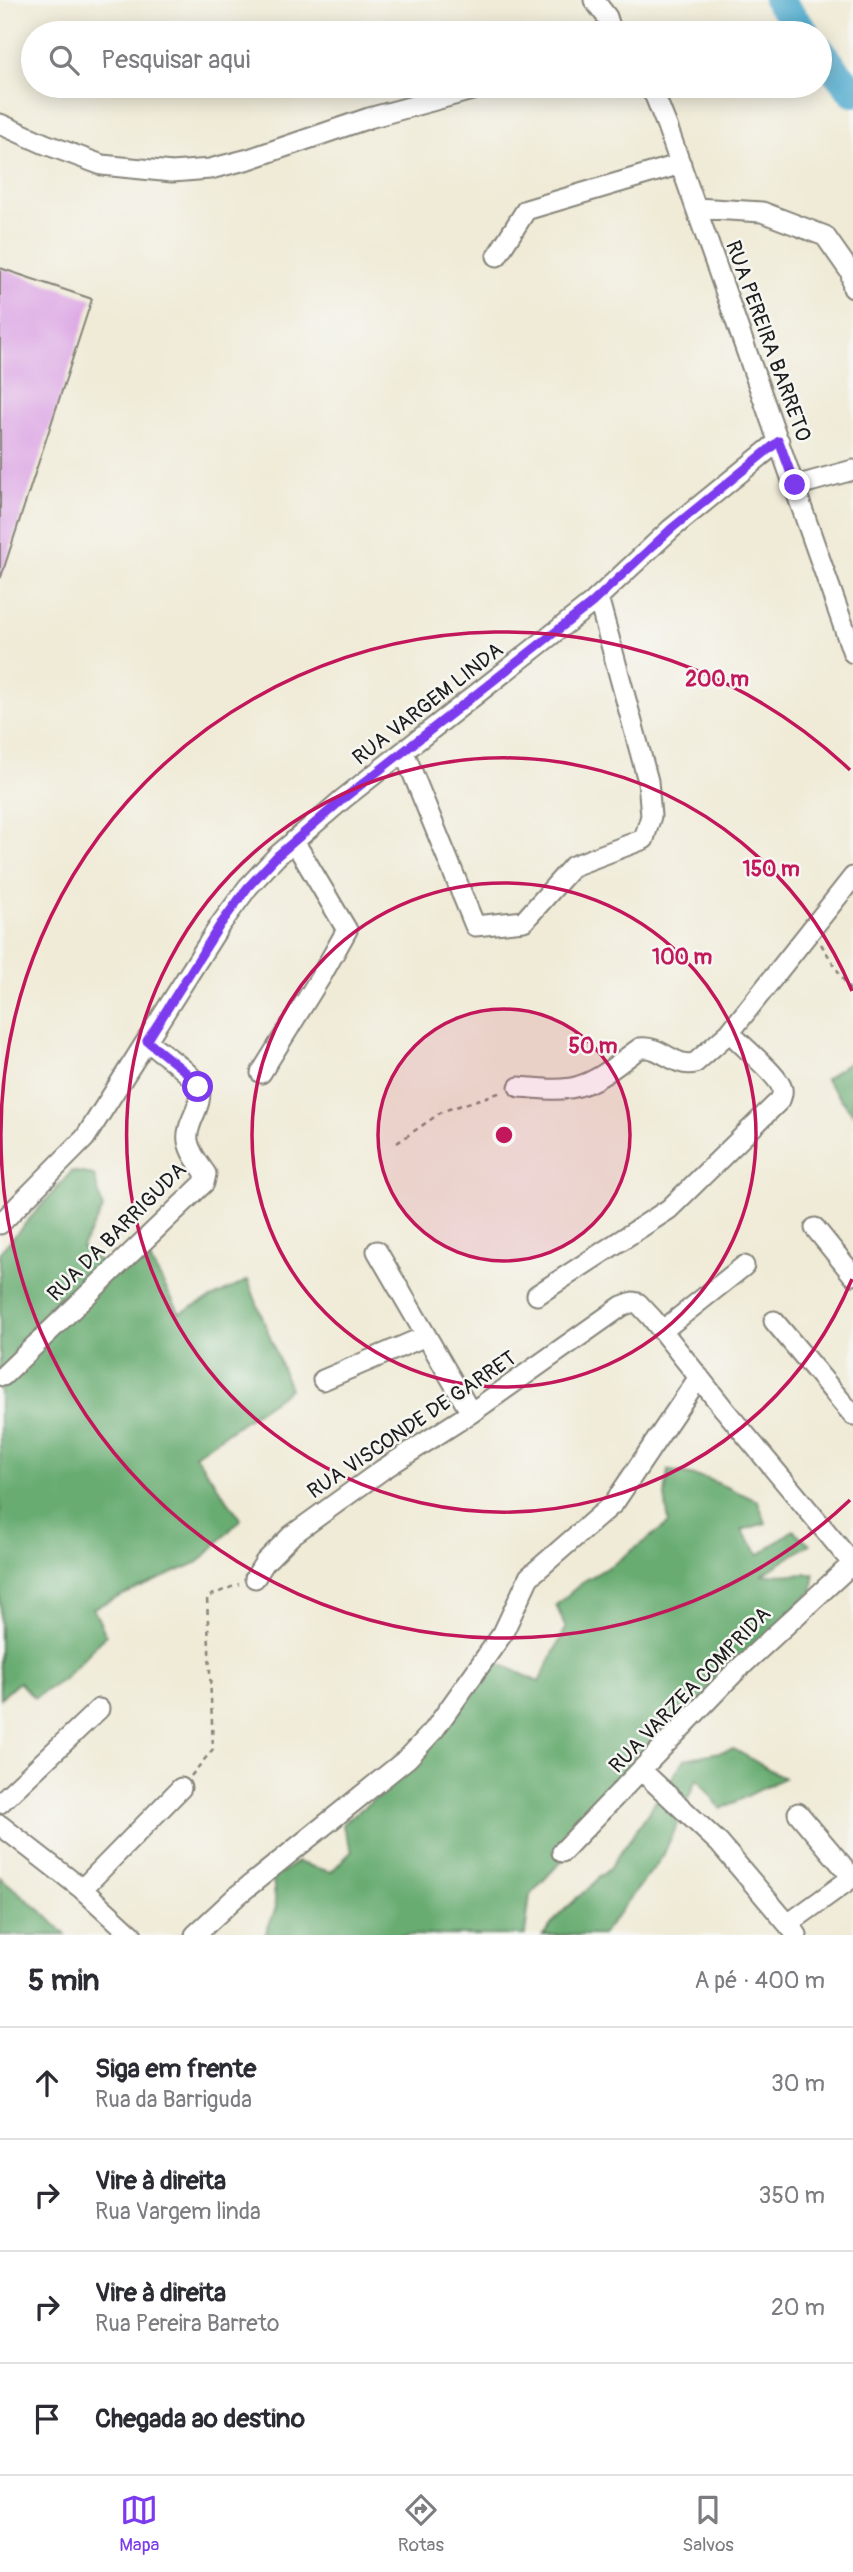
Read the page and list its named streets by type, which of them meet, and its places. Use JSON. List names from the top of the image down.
{
  "streets": {
    "street": [
      "RUA PEREIRA BARRETO",
      "RUA VARGEM LINDA",
      "RUA DA BARRIGUDA",
      "RUA VISCONDE DE GARRET",
      "RUA VARZEA COMPRIDA"
    ]
  },
  "crossings": [
    ["RUA PEREIRA BARRETO", "RUA VARGEM LINDA"],
    ["RUA VARGEM LINDA", "RUA DA BARRIGUDA"]
  ],
  "page": {
    "search": "Pesquisar aqui",
    "heading": ["5 min", "A pé · 400 m"],
    "list": [
      ["Siga em frente", "Rua da Barriguda", "30 m"],
      ["Vire à direita", "Rua Vargem linda", "350 m"],
      ["Vire à direita", "Rua Pereira Barreto", "20 m"],
      "Chegada ao destino"
    ],
    "nav": ["Mapa", "Rotas", "Salvos"]
  },
  "rings": [
    "200 m",
    "150 m",
    "100 m",
    "50 m"
  ]
}
